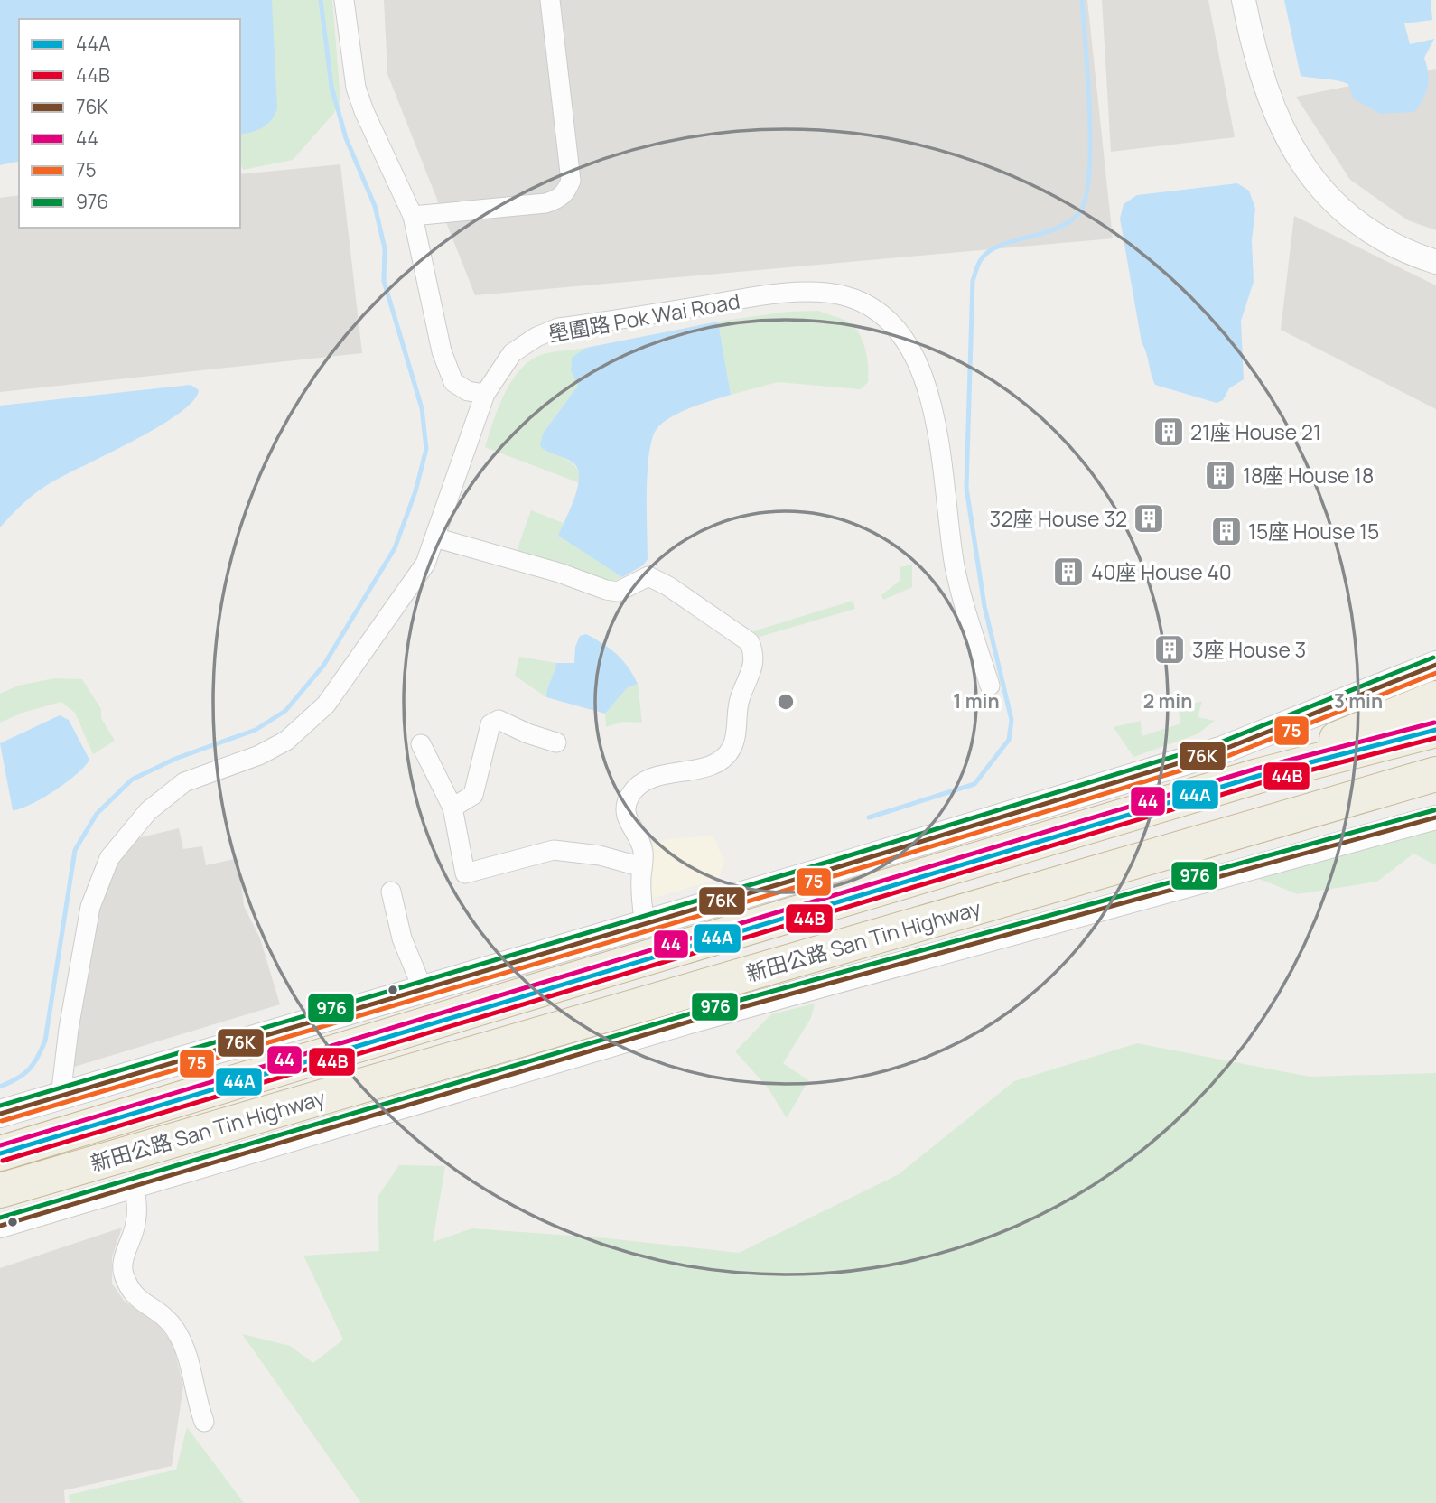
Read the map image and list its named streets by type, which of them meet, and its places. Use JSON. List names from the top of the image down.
{
  "streets": {
    "highway": ["新田公路 San Tin Highway"],
    "street": ["壆圍路 Pok Wai Road"]
  },
  "places": {
    "building": [
      "21座 House 21",
      "18座 House 18",
      "32座 House 32",
      "15座 House 15",
      "40座 House 40",
      "3座 House 3"
    ]
  },
  "lines": [
    "transit line 976",
    "transit line 76K",
    "transit line 75",
    "transit line 44",
    "transit line 44A",
    "transit line 44B"
  ],
  "legend": [
    "44A",
    "44B",
    "76K",
    "44",
    "75",
    "976"
  ],
  "rings": ["1 min", "2 min", "3 min"]
}
